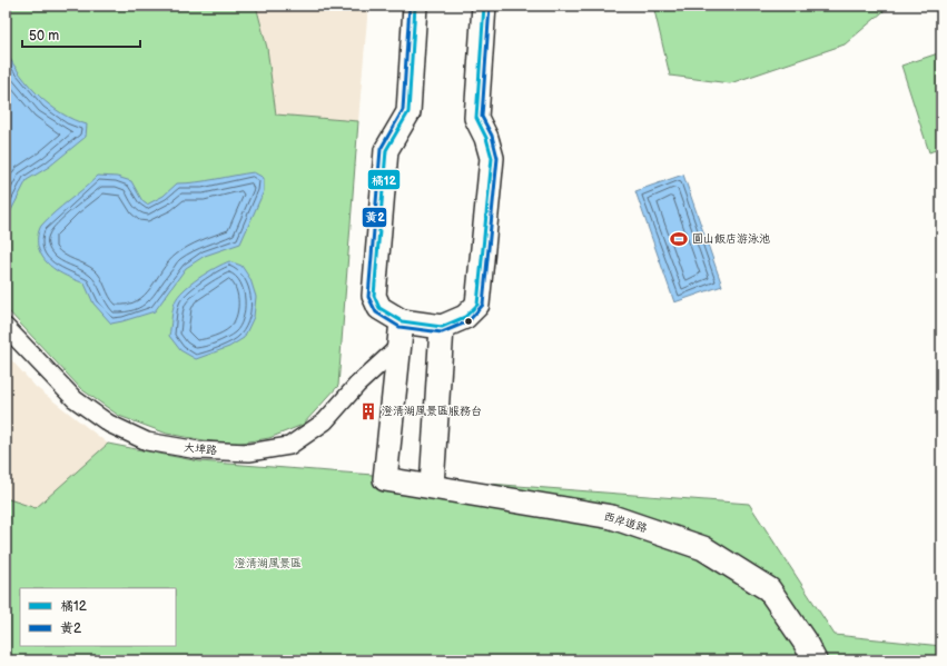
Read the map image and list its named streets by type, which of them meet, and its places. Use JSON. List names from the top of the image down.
{
  "streets": {
    "street": ["大埤路", "西岸道路"]
  },
  "crossings": [
    ["大埤路", "西岸道路"]
  ],
  "parks": ["澄清湖風景區"],
  "places": {
    "sports": ["圓山飯店游泳池"],
    "building": ["澄清湖風景區服務台"]
  },
  "lines": ["transit line 橘12", "transit line 黃2"],
  "legend": ["橘12", "黃2"],
  "scale_bar": "50 m"
}
